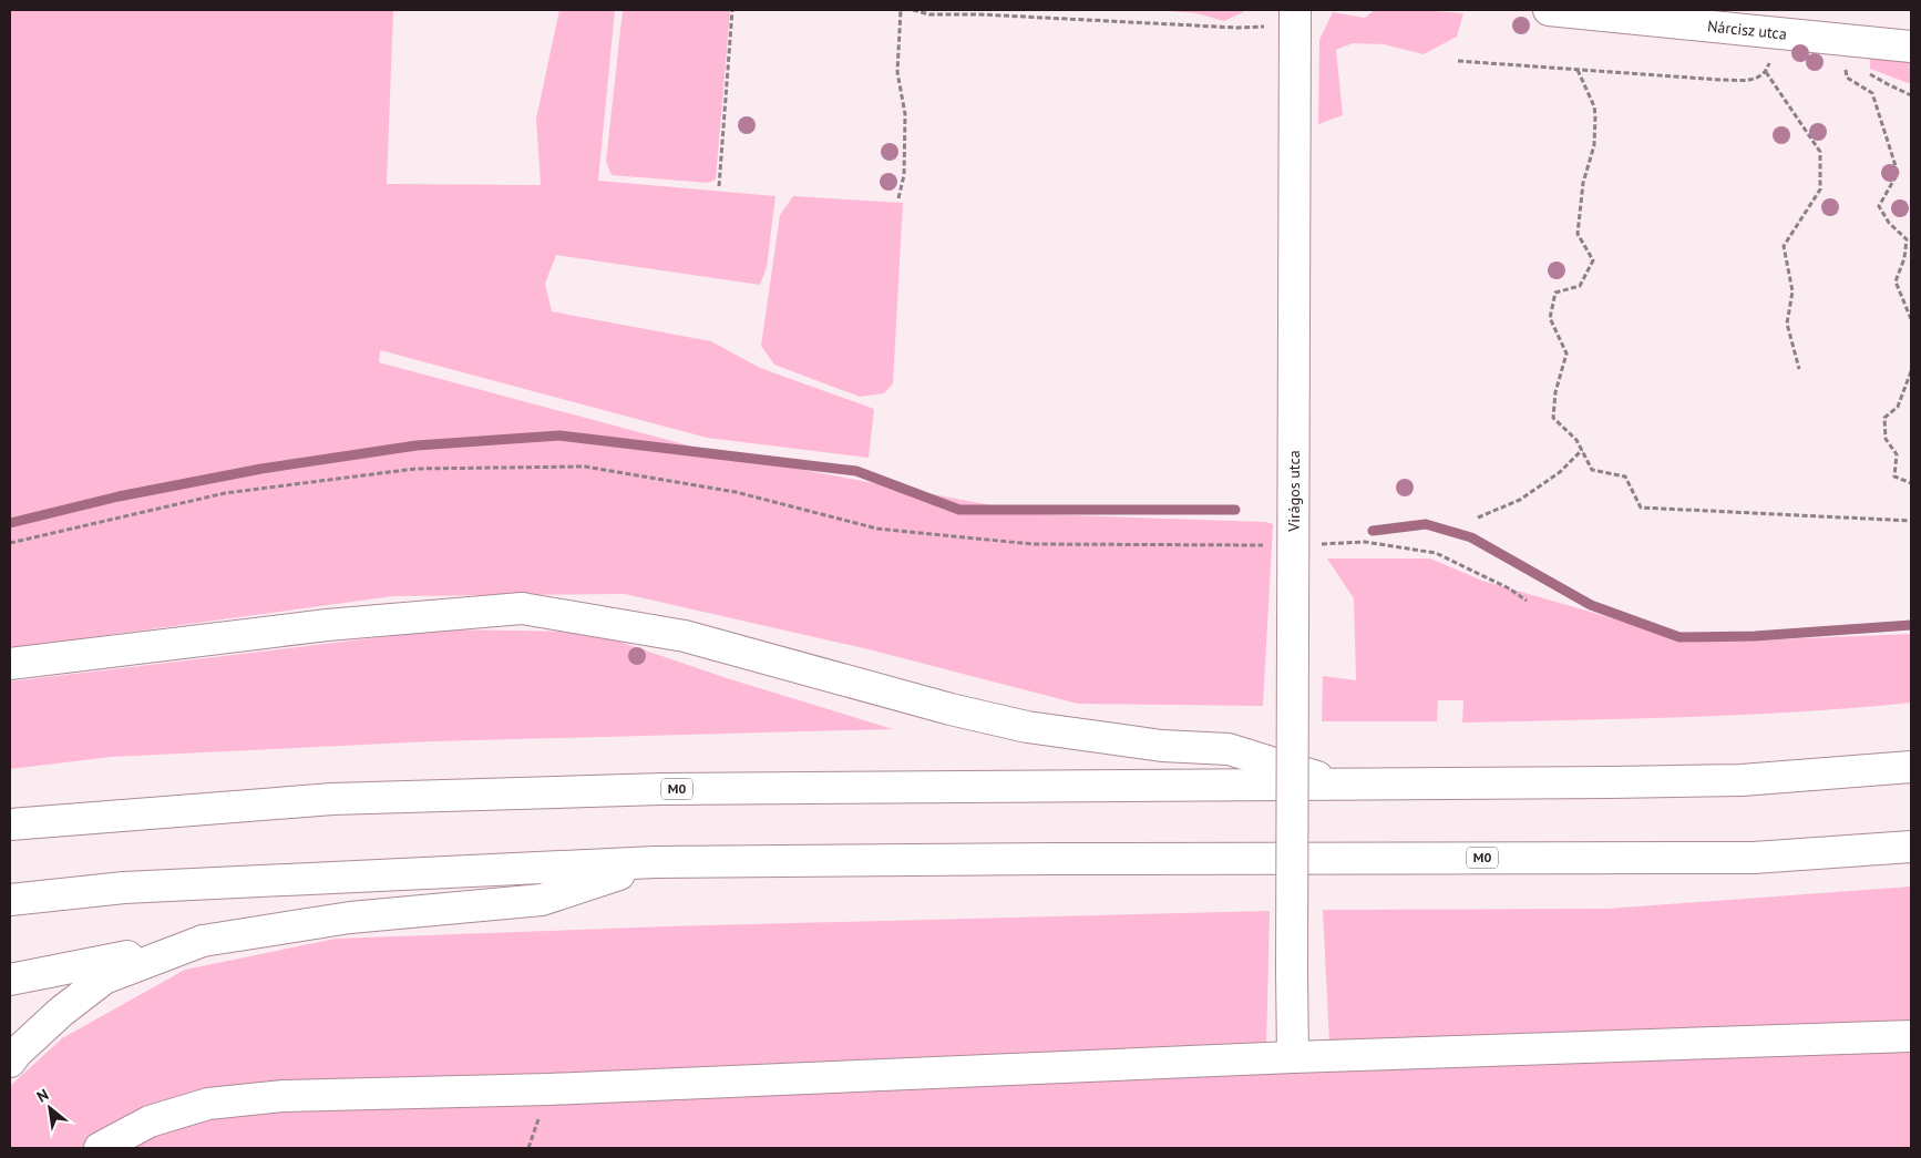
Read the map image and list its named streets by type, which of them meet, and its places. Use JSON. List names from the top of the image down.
{
  "streets": {
    "main road": ["Nárcisz utca", "Virágos utca", "M0"]
  },
  "north": "top left"
}
